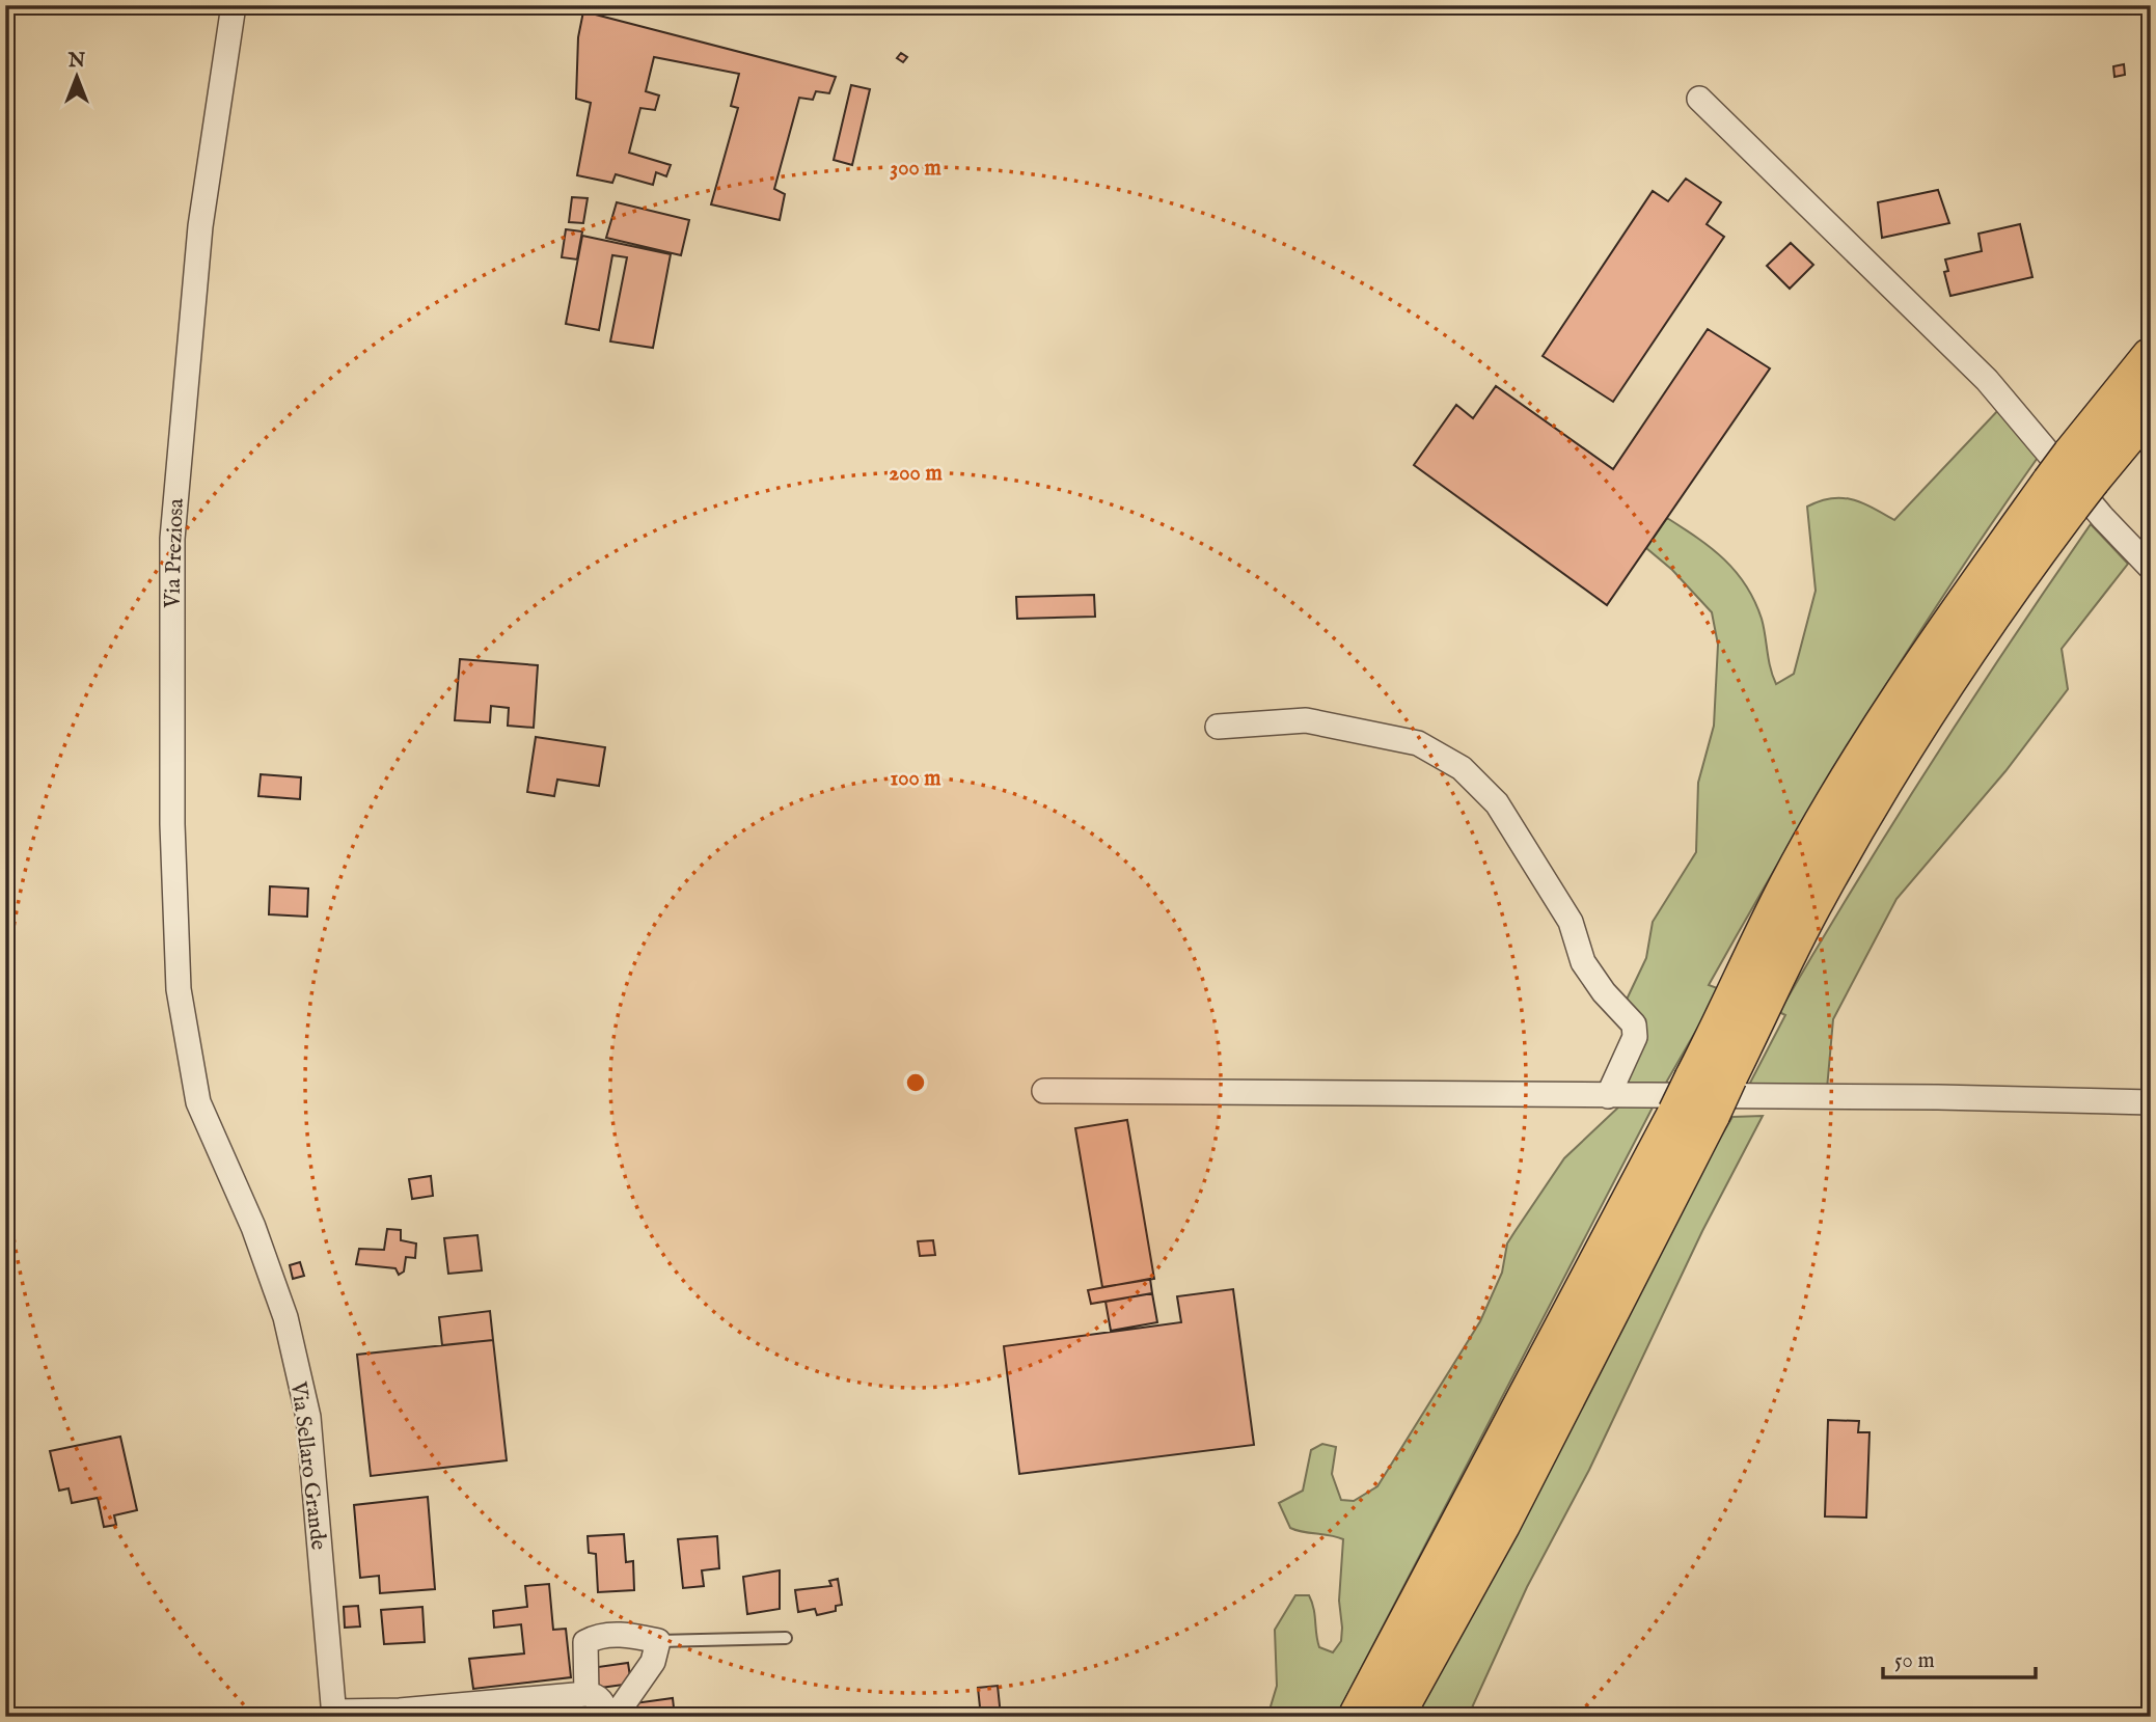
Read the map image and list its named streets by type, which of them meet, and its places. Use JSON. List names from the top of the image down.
{
  "streets": {
    "street": ["Via Preziosa", "Via Sellaro Grande"]
  },
  "crossings": [
    ["Via Preziosa", "Via Sellaro Grande"]
  ],
  "scale_bar": "50 m",
  "north": "top",
  "rings": ["300 m", "200 m", "100 m"]
}
